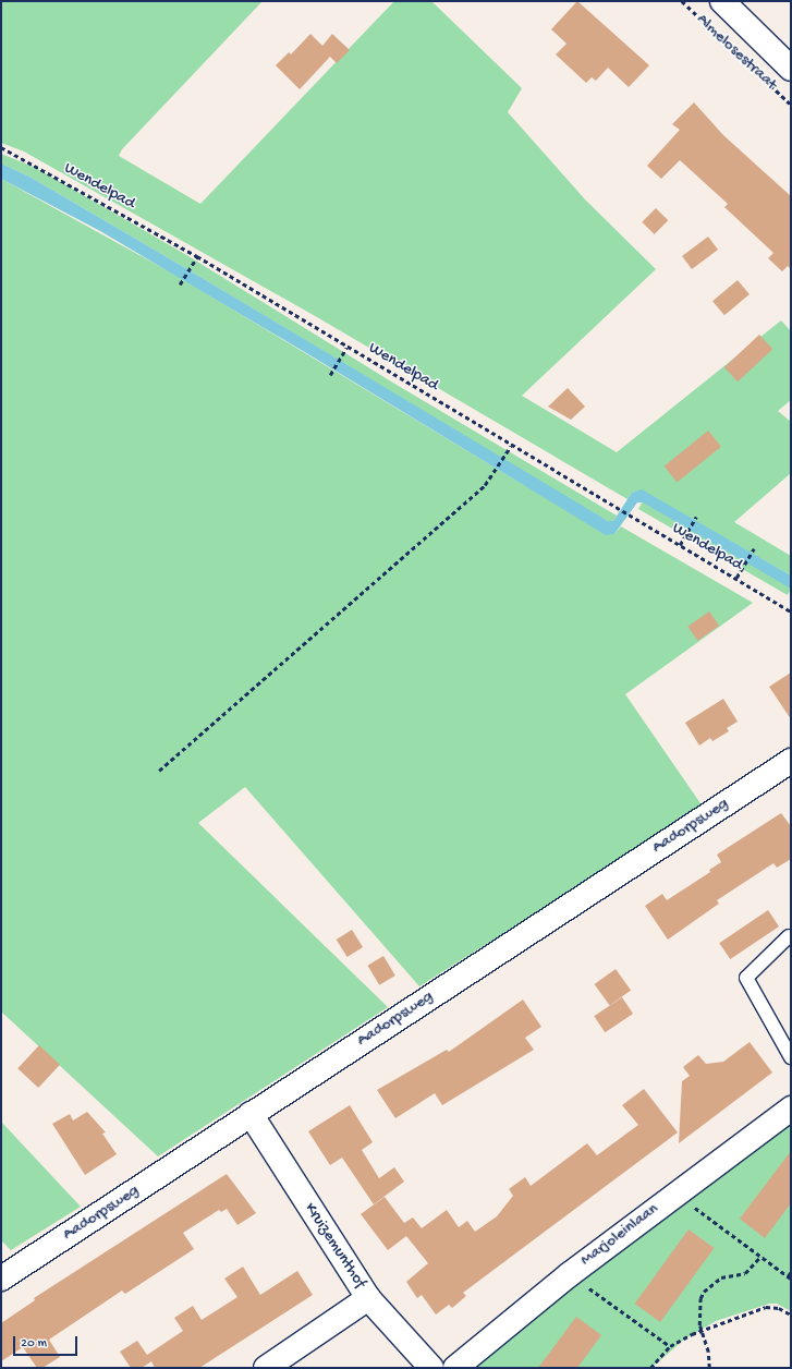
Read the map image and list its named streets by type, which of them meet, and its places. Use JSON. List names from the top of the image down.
{
  "streets": {
    "street": [
      "Almelosestraat",
      "Aadorpsweg",
      "Marjoleinlaan",
      "Kruizemunthof"
    ],
    "path": ["Wendelpad"]
  },
  "crossings": [
    ["Aadorpsweg", "Kruizemunthof"]
  ],
  "scale_bar": "20 m"
}
